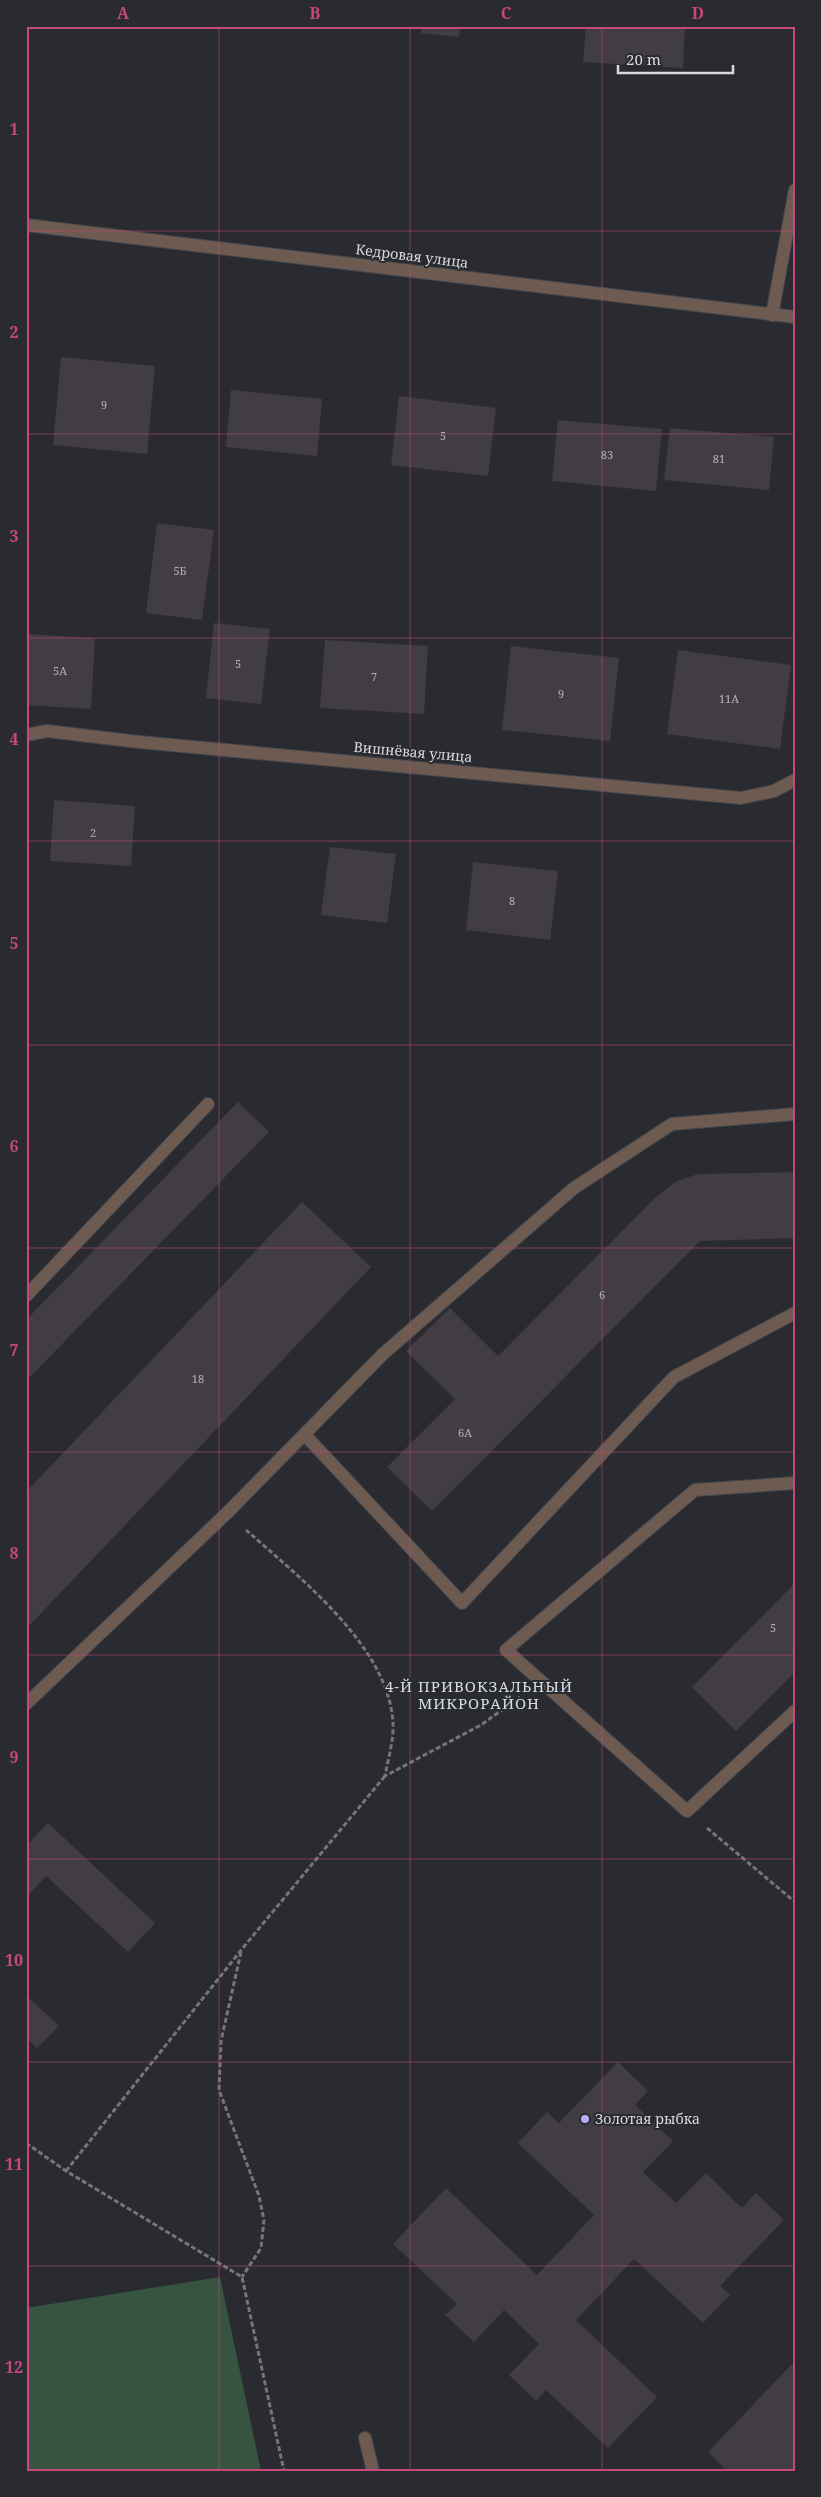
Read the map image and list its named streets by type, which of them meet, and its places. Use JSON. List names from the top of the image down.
{
  "streets": {
    "street": ["Кедровая улица", "Вишнёвая улица"]
  },
  "districts": ["4-Й ПРИВОКЗАЛЬНЫЙ МИКРОРАЙОН"],
  "places": ["Золотая рыбка"],
  "house_numbers": [
    "9",
    "5",
    "83",
    "81",
    "5Б",
    "5",
    "5А",
    "7",
    "9",
    "11А",
    "2",
    "8",
    "6",
    "18",
    "6А",
    "5"
  ],
  "scale_bar": "20 m",
  "grid": {
    "columns": [
      "A",
      "B",
      "C",
      "D"
    ],
    "rows": [
      "1",
      "2",
      "3",
      "4",
      "5",
      "6",
      "7",
      "8",
      "9",
      "10",
      "11",
      "12"
    ]
  }
}
